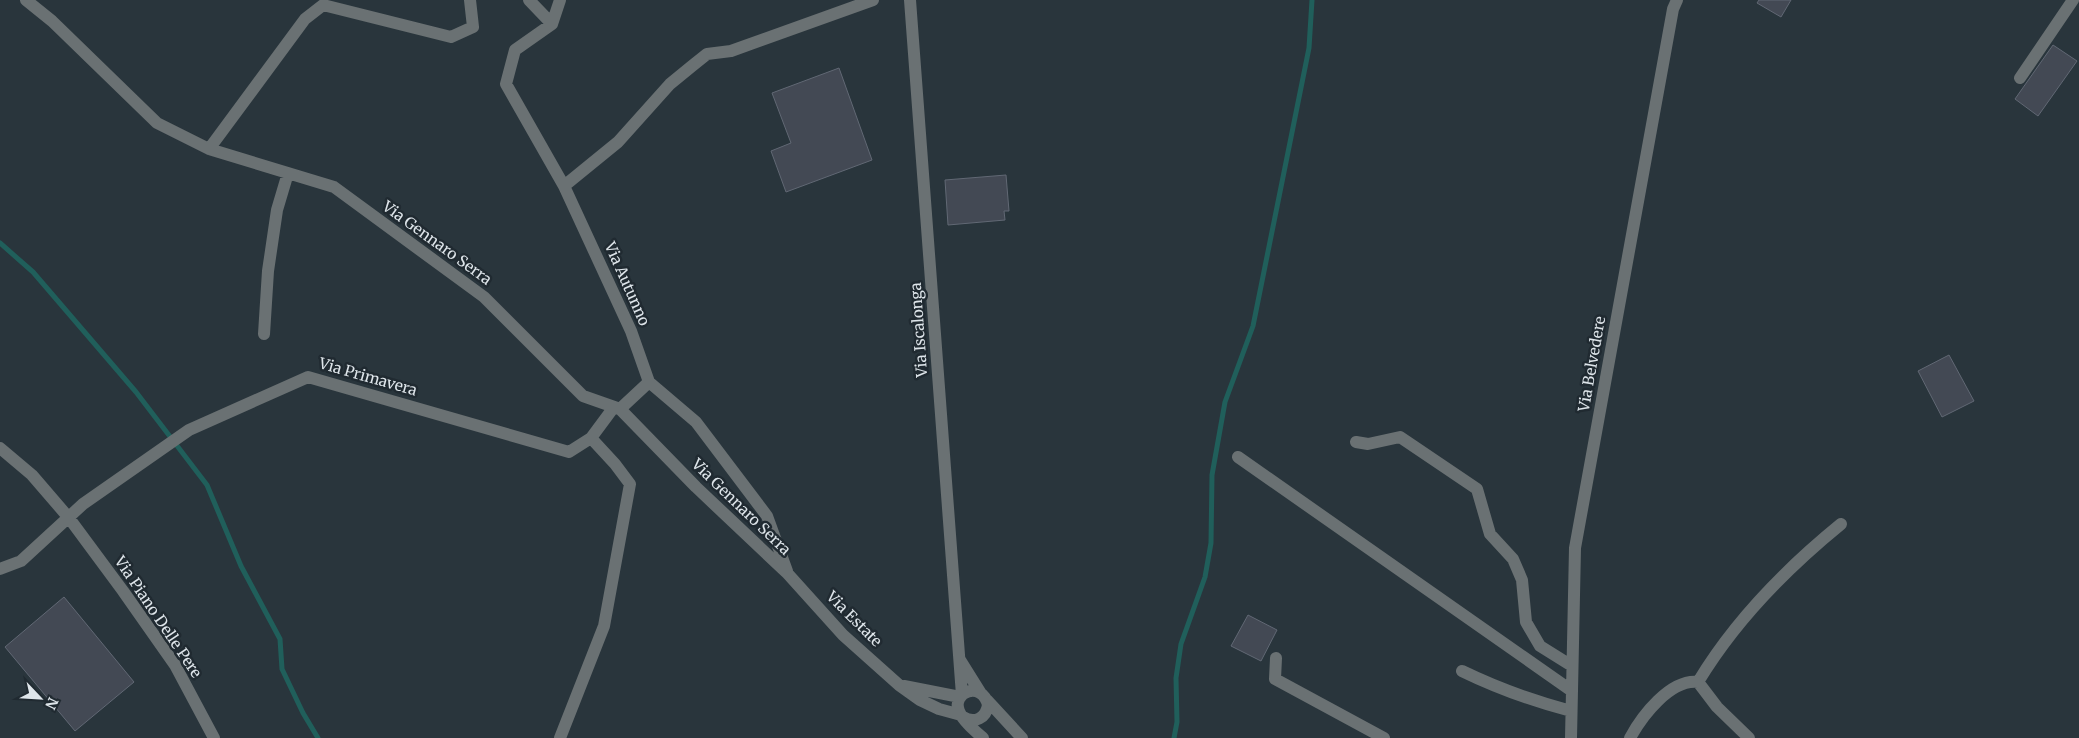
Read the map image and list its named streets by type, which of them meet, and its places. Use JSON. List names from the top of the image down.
{
  "streets": {
    "street": [
      "Via Gennaro Serra",
      "Via Autunno",
      "Via Iscalonga",
      "Via Belvedere",
      "Via Primavera",
      "Via Piano Delle Pere",
      "Via Estate"
    ]
  },
  "crossings": [
    ["Via Gennaro Serra", "Via Primavera"],
    ["Via Gennaro Serra", "Via Estate"],
    ["Via Autunno", "Via Primavera"],
    ["Via Iscalonga", "Via Estate"],
    ["Via Primavera", "Via Piano Delle Pere"]
  ],
  "north": "bottom right"
}
